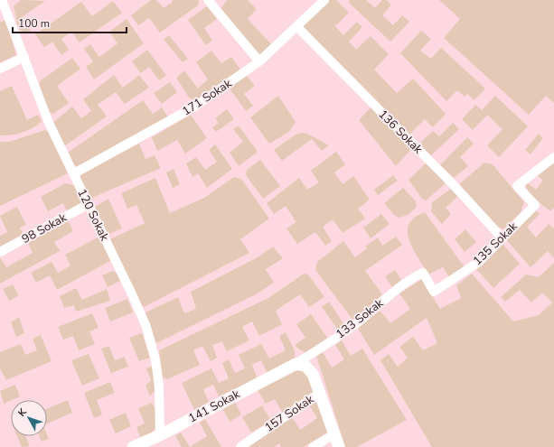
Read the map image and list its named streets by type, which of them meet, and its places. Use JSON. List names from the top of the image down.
{
  "streets": {
    "street": [
      "171 Sokak",
      "136 Sokak",
      "120 Sokak",
      "98 Sokak",
      "135 Sokak",
      "133 Sokak",
      "141 Sokak",
      "157 Sokak"
    ]
  },
  "crossings": [
    ["171 Sokak", "136 Sokak"],
    ["171 Sokak", "120 Sokak"],
    ["136 Sokak", "135 Sokak"],
    ["120 Sokak", "98 Sokak"],
    ["120 Sokak", "141 Sokak"],
    ["135 Sokak", "133 Sokak"],
    ["133 Sokak", "141 Sokak"]
  ],
  "scale_bar": "100 m",
  "north": "top left"
}
